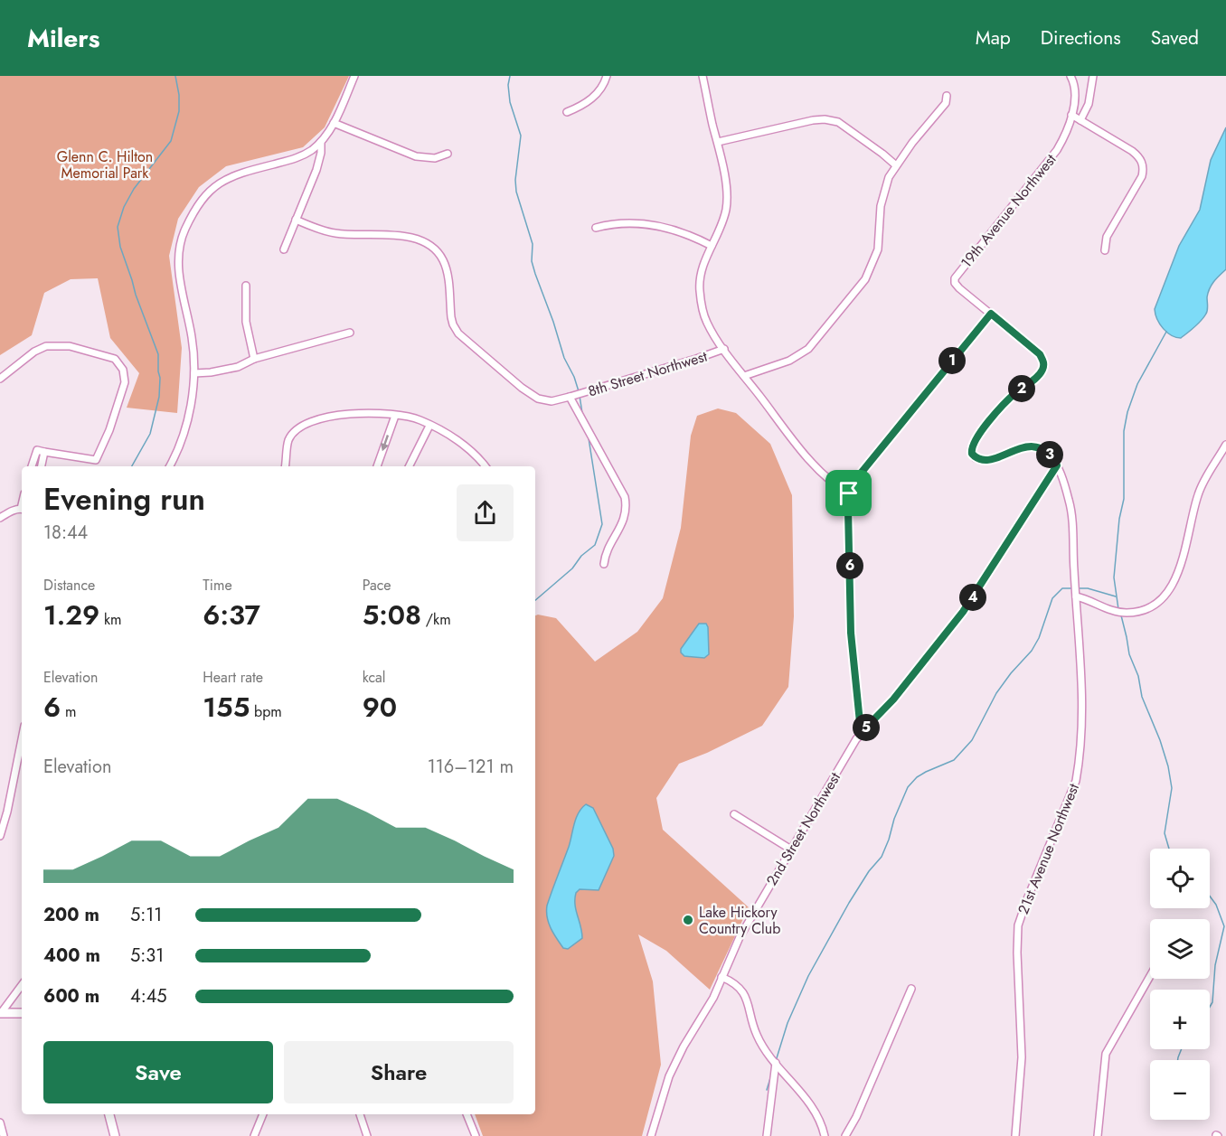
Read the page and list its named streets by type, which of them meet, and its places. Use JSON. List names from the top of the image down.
{
  "streets": {
    "street": [
      "19th Avenue Northwest",
      "8th Street Northwest",
      "2nd Street Northwest",
      "21st Avenue Northwest"
    ]
  },
  "crossings": [
    ["2nd Street Northwest", "21st Avenue Northwest"]
  ],
  "parks": ["Glenn C. Hilton Memorial Park"],
  "places": ["Lake Hickory Country Club"],
  "page": {
    "header": "Milers",
    "nav": ["Map", "Directions", "Saved"],
    "pins": [
      "1",
      "2",
      "3",
      "6",
      "4",
      "5"
    ],
    "heading": ["Evening run", "18:44"],
    "stats": [
      ["Distance", "1.29 km"],
      ["Time", "6:37"],
      ["Pace", "5:08 /km"],
      ["Elevation", "6 m"],
      ["Heart rate", "155 bpm"],
      ["kcal", "90"]
    ],
    "chart": ["Elevation", "116–121 m"],
    "map_buttons": ["+", "−"],
    "list": [
      {
        "name": "200 m",
        "note": "5:11"
      },
      {
        "name": "400 m",
        "note": "5:31"
      },
      {
        "name": "600 m",
        "note": "4:45"
      }
    ],
    "buttons": ["Save", "Share"]
  }
}
